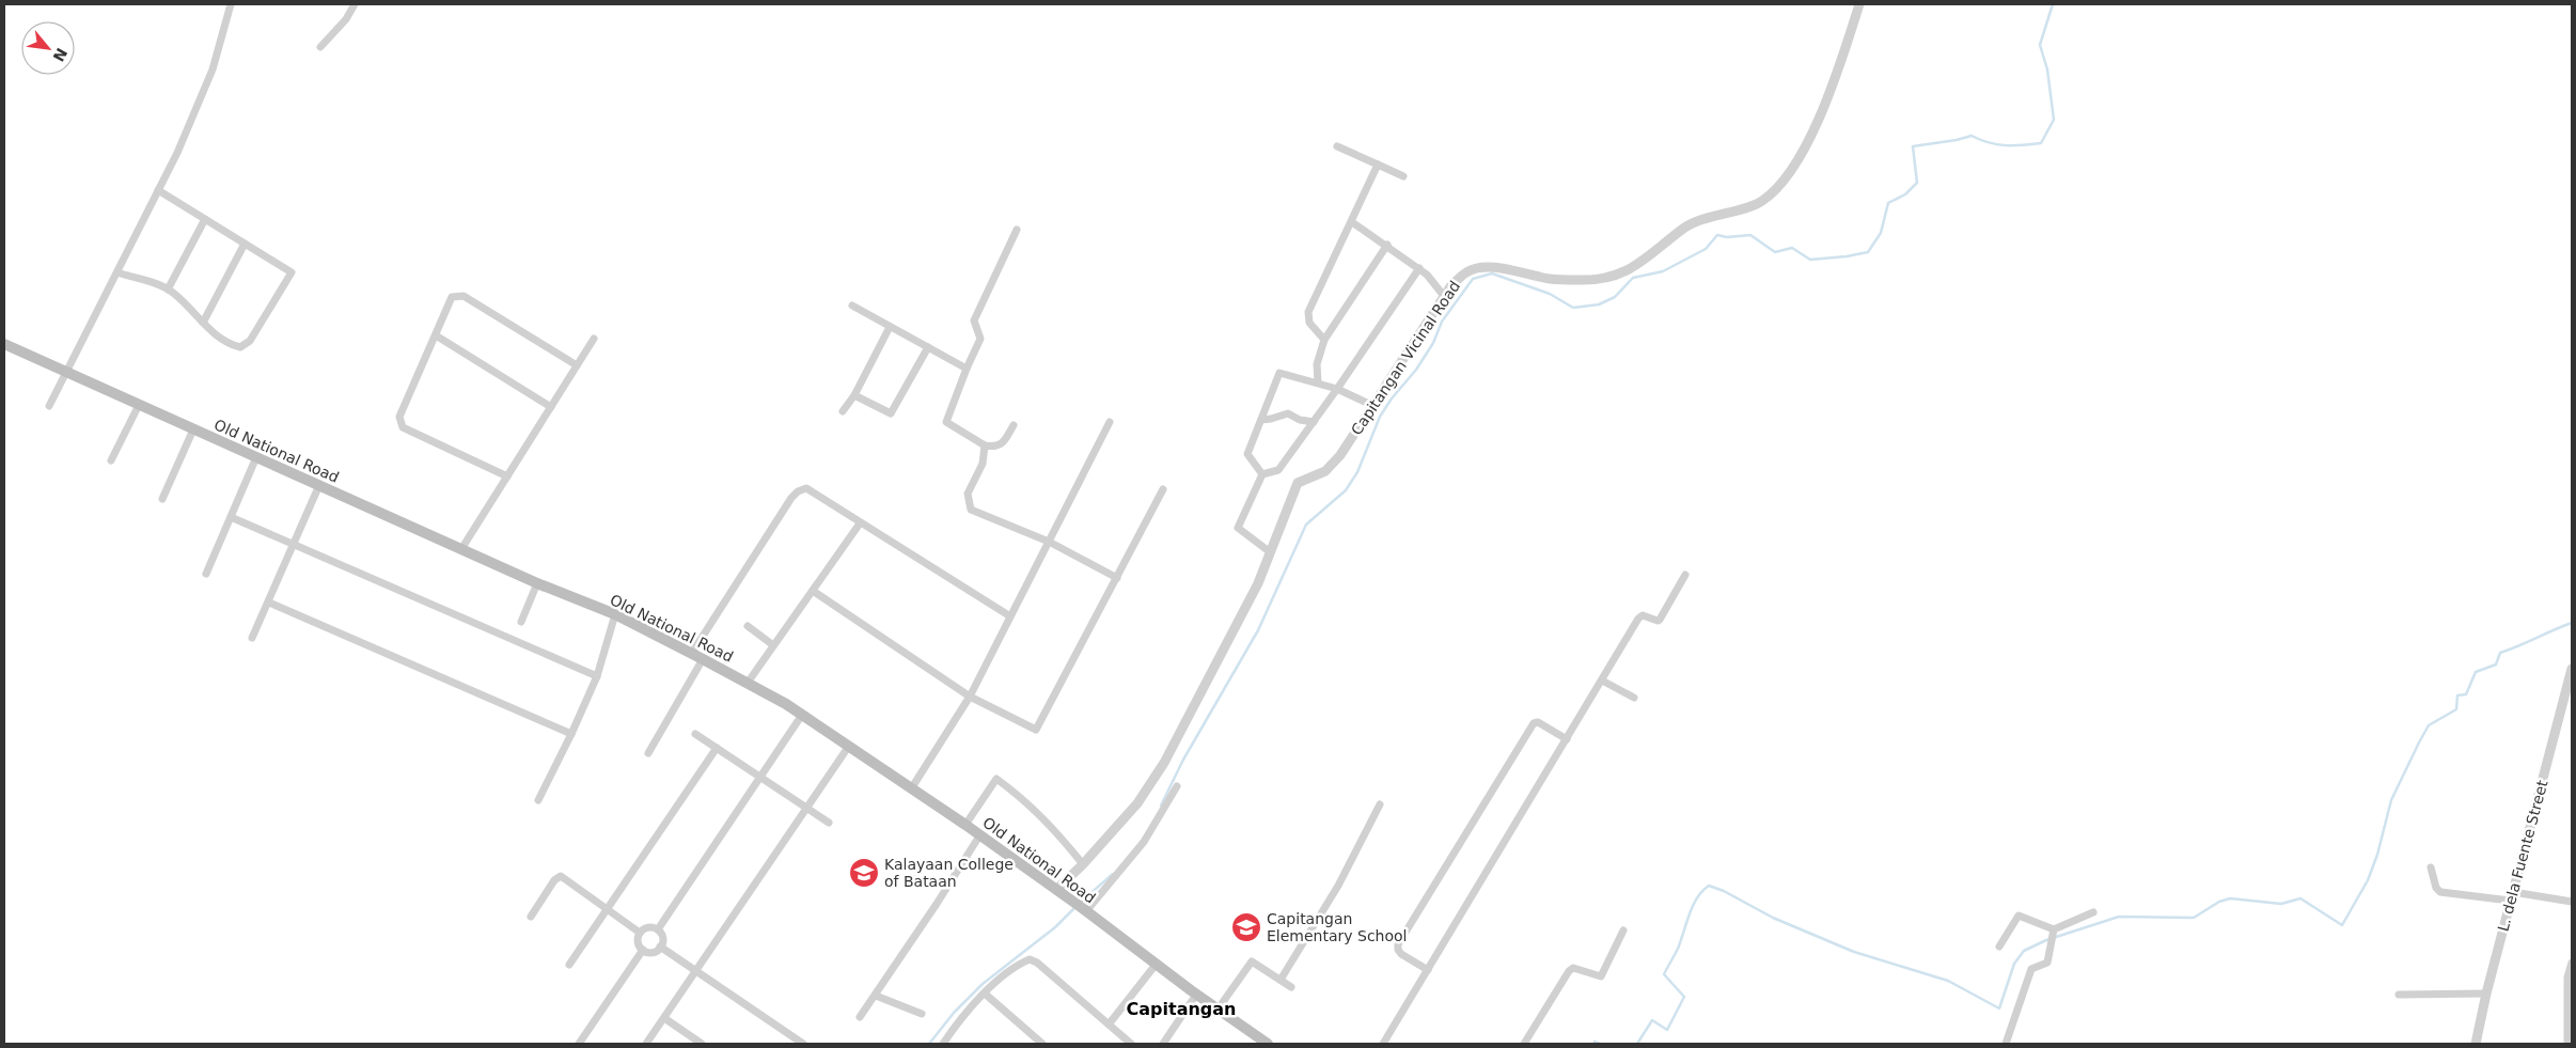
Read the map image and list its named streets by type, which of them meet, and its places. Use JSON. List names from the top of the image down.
{
  "streets": {
    "main road": ["Old National Road"],
    "street": ["Capitangan Vicinal Road", "L. dela Fuente Street"]
  },
  "crossings": [
    ["Capitangan Vicinal Road", "Old National Road"]
  ],
  "districts": ["Capitangan"],
  "places": {
    "school or university": ["Kalayaan College of Bataan", "Capitangan Elementary School"]
  },
  "north": "bottom right"
}
